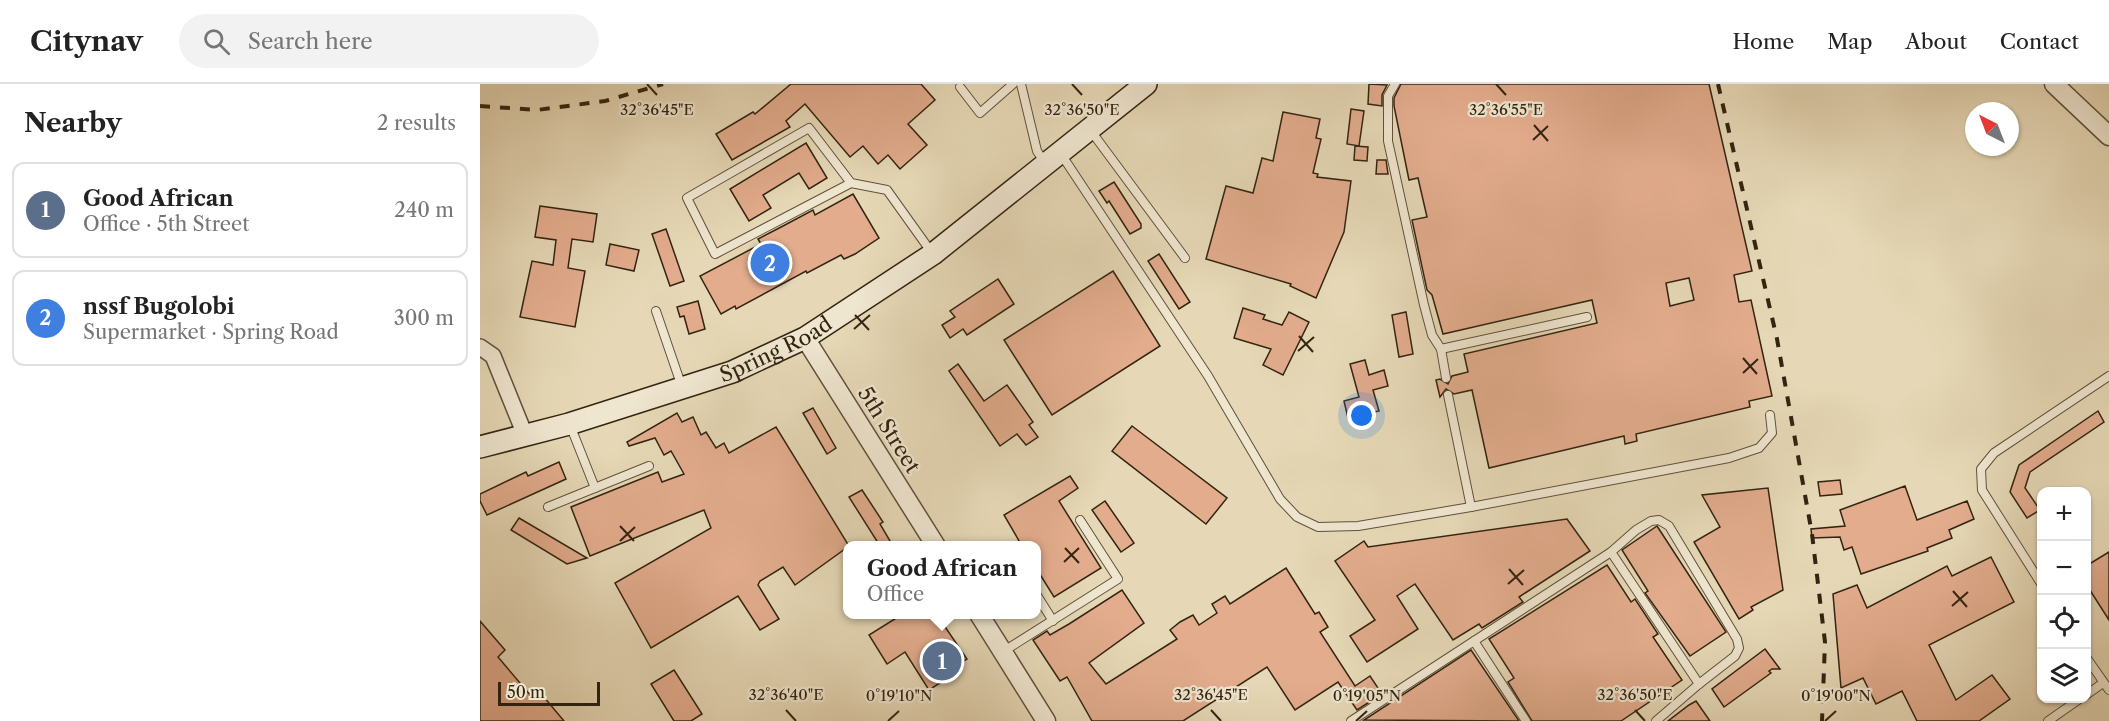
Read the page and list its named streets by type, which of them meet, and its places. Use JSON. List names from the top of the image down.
{
  "streets": {
    "main road": ["Spring Road"],
    "street": ["5th Street"]
  },
  "crossings": [
    ["Spring Road", "5th Street"]
  ],
  "scale_bar": "50 m",
  "north": "top left",
  "page": {
    "header": "Citynav",
    "search": "Search here",
    "nav": [
      "Home",
      "Map",
      "About",
      "Contact"
    ],
    "heading": ["Nearby", "2 results"],
    "list": [
      {
        "mark": "1",
        "name": "Good African",
        "note": "Office · 5th Street",
        "value": "240 m"
      },
      {
        "mark": "2",
        "name": "nssf Bugolobi",
        "note": "Supermarket · Spring Road",
        "value": "300 m"
      }
    ],
    "pins": ["2", "1"],
    "map_buttons": ["+", "−"],
    "popup": ["Good African", "Office"],
    "scale": "50 m"
  },
  "coordinates": [
    "32°36'45\"E",
    "32°36'50\"E",
    "32°36'55\"E",
    "32°36'40\"E",
    "0°19'10\"N",
    "0°19'05\"N",
    "0°19'00\"N"
  ]
}
